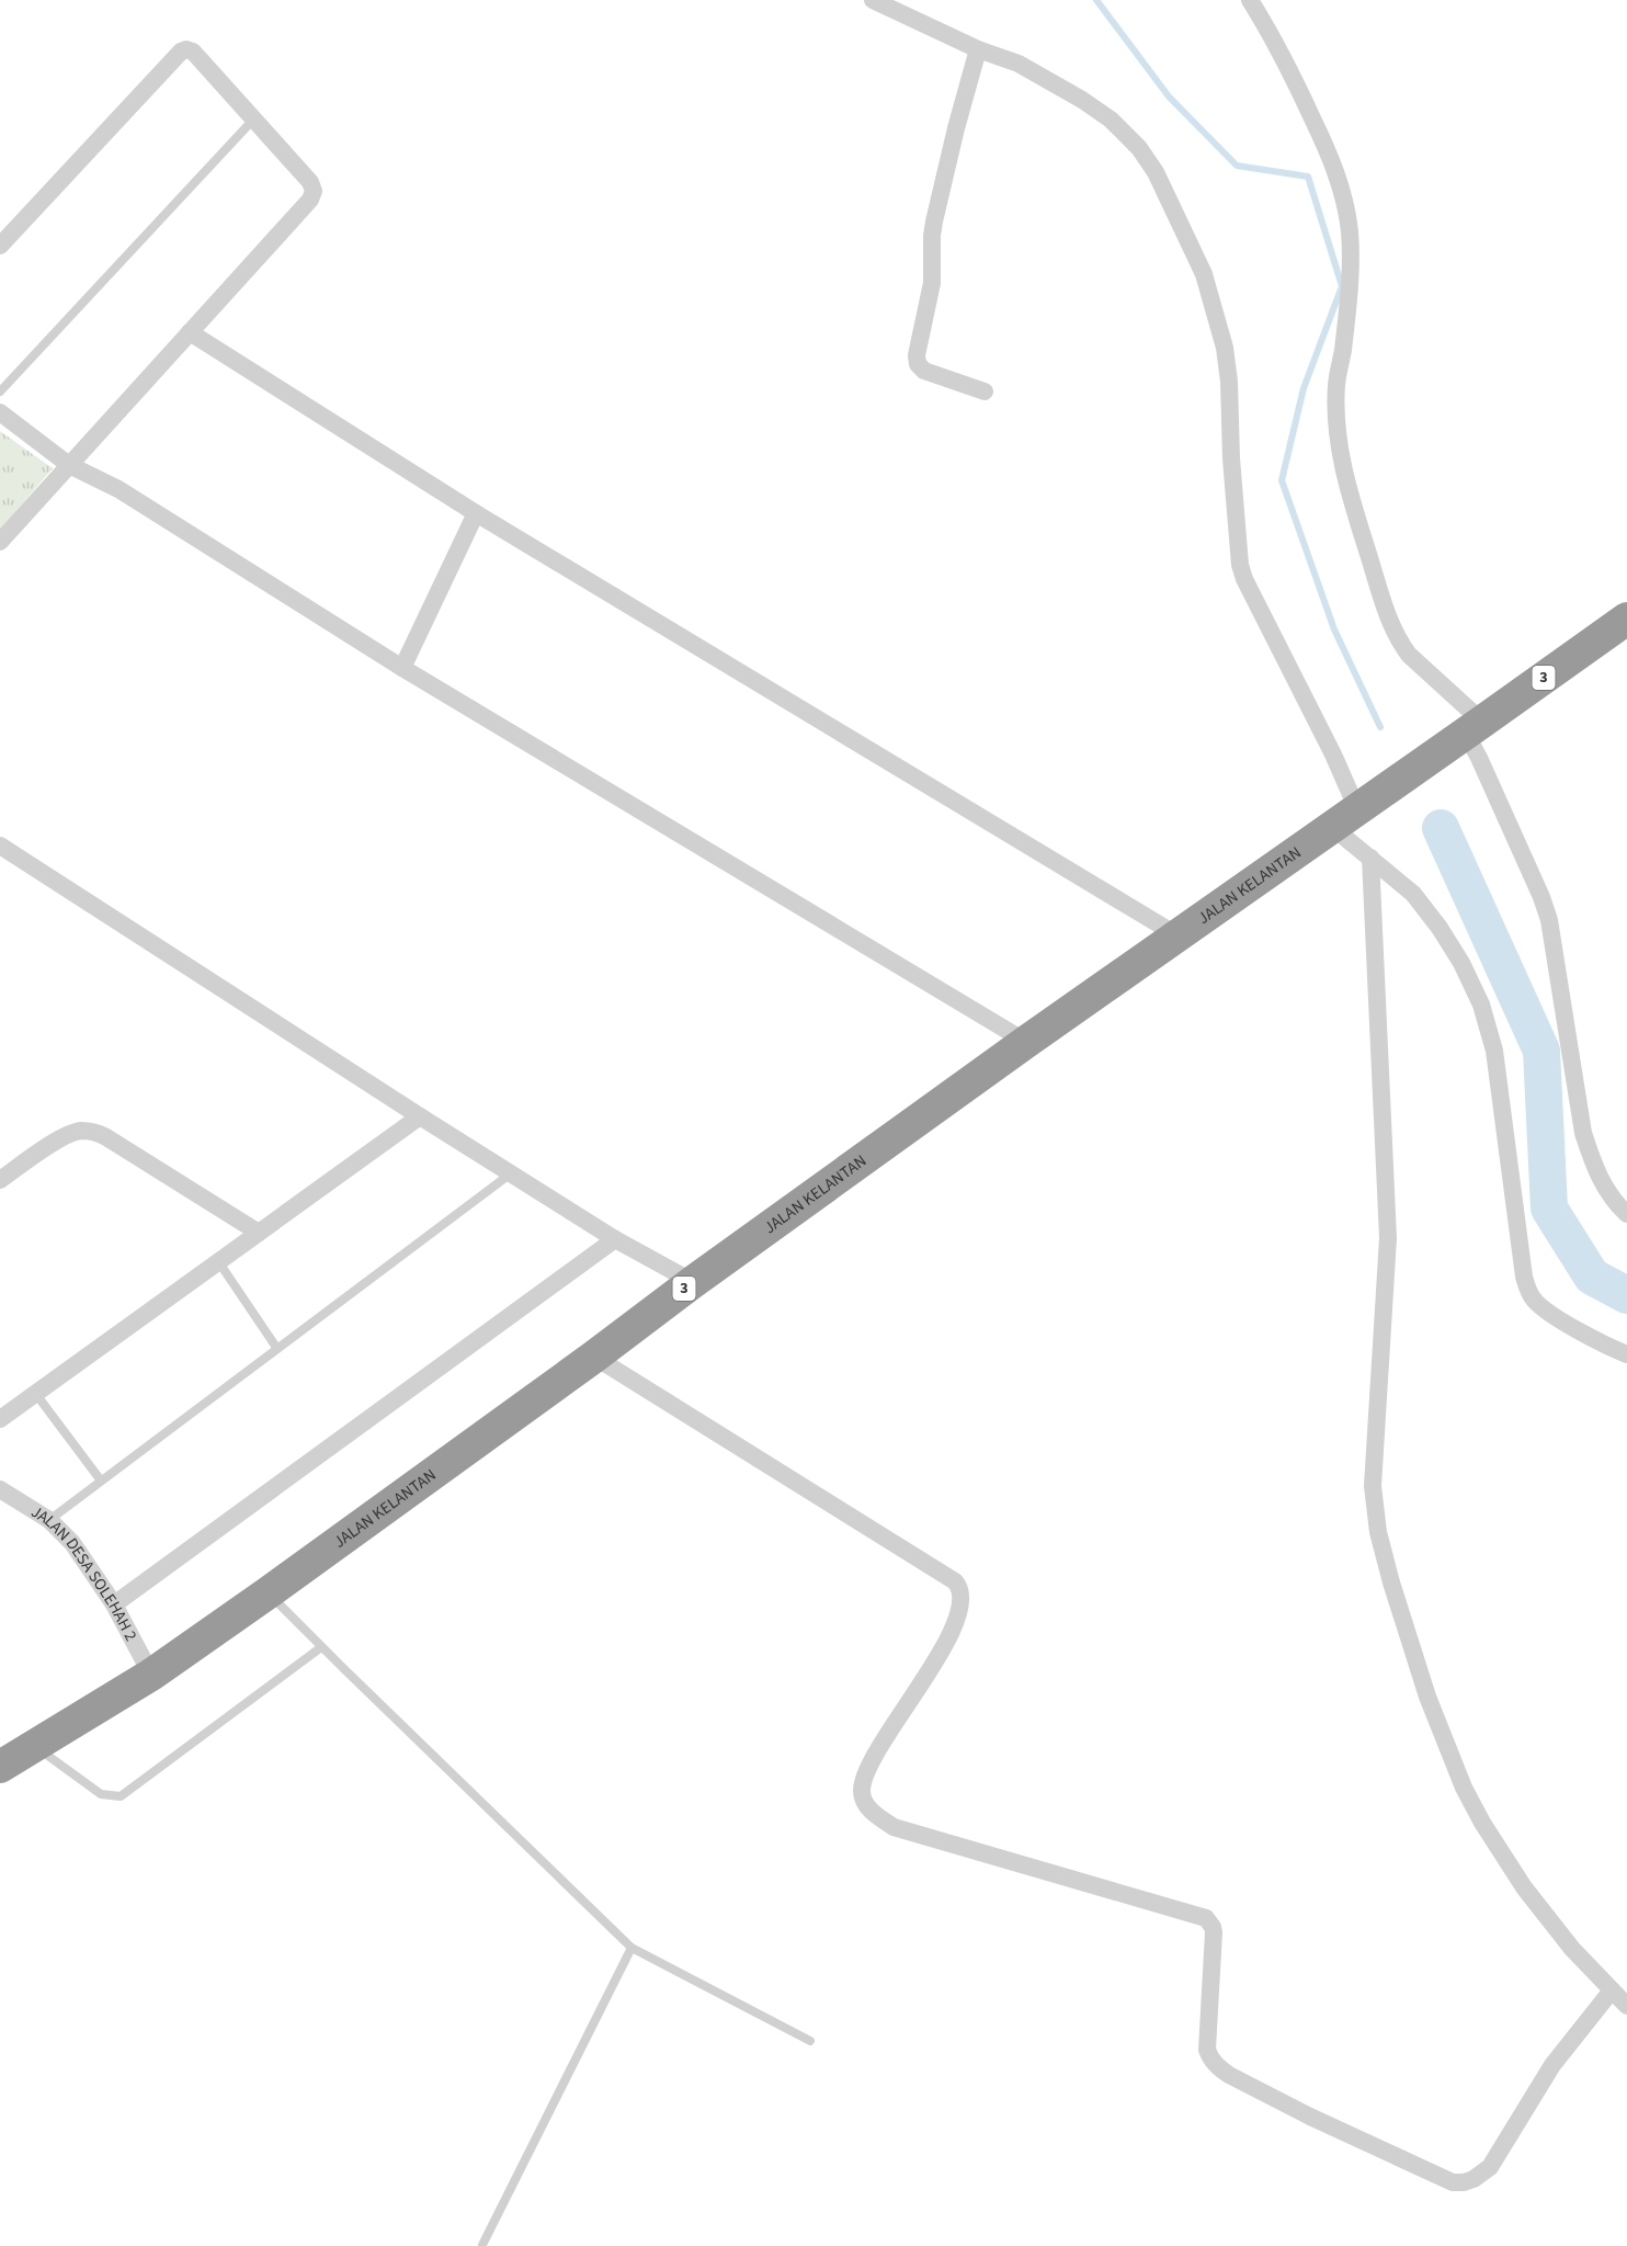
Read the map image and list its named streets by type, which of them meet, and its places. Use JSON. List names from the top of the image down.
{
  "streets": {
    "highway": ["3", "JALAN KELANTAN"],
    "street": ["JALAN DESA SOLEHAH 2"]
  },
  "crossings": [
    ["JALAN KELANTAN", "JALAN DESA SOLEHAH 2"]
  ]
}
